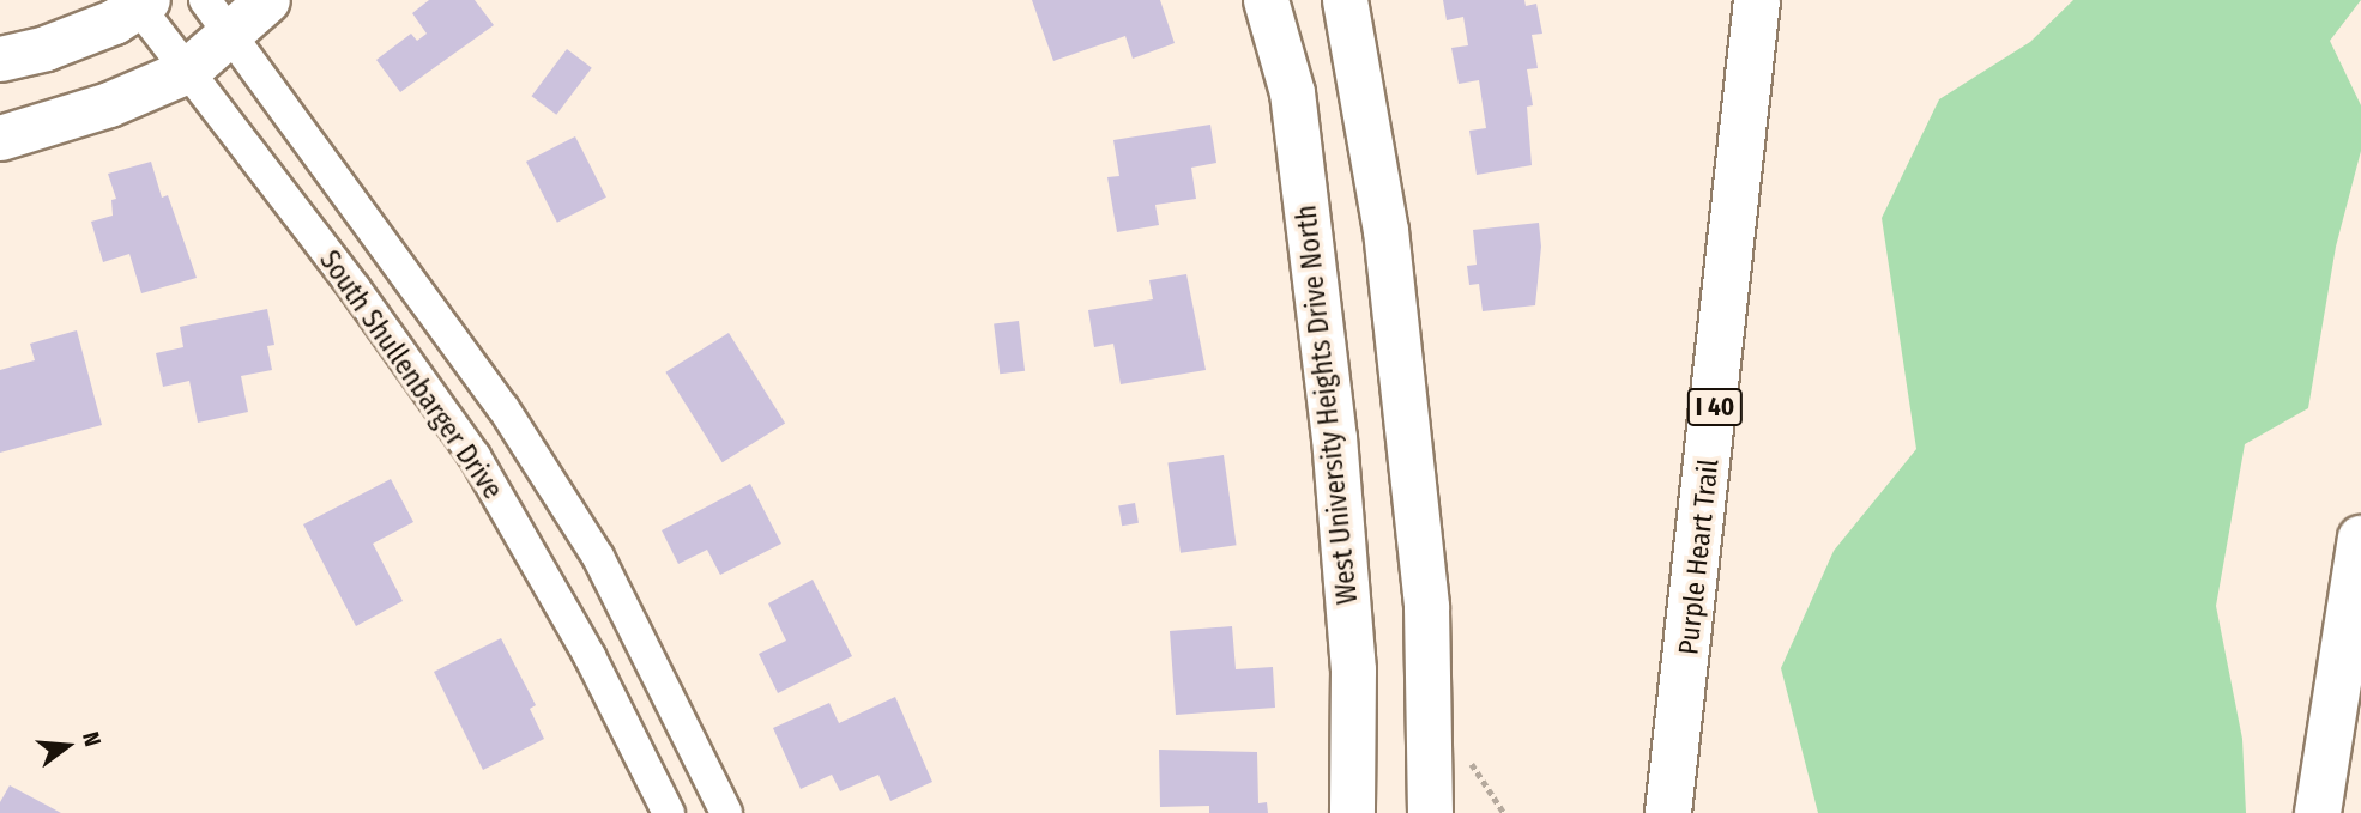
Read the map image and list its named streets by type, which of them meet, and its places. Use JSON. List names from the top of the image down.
{
  "streets": {
    "highway": ["I 40", "Purple Heart Trail"],
    "street": ["South Shullenbarger Drive", "West University Heights Drive North"]
  },
  "north": "right"
}
